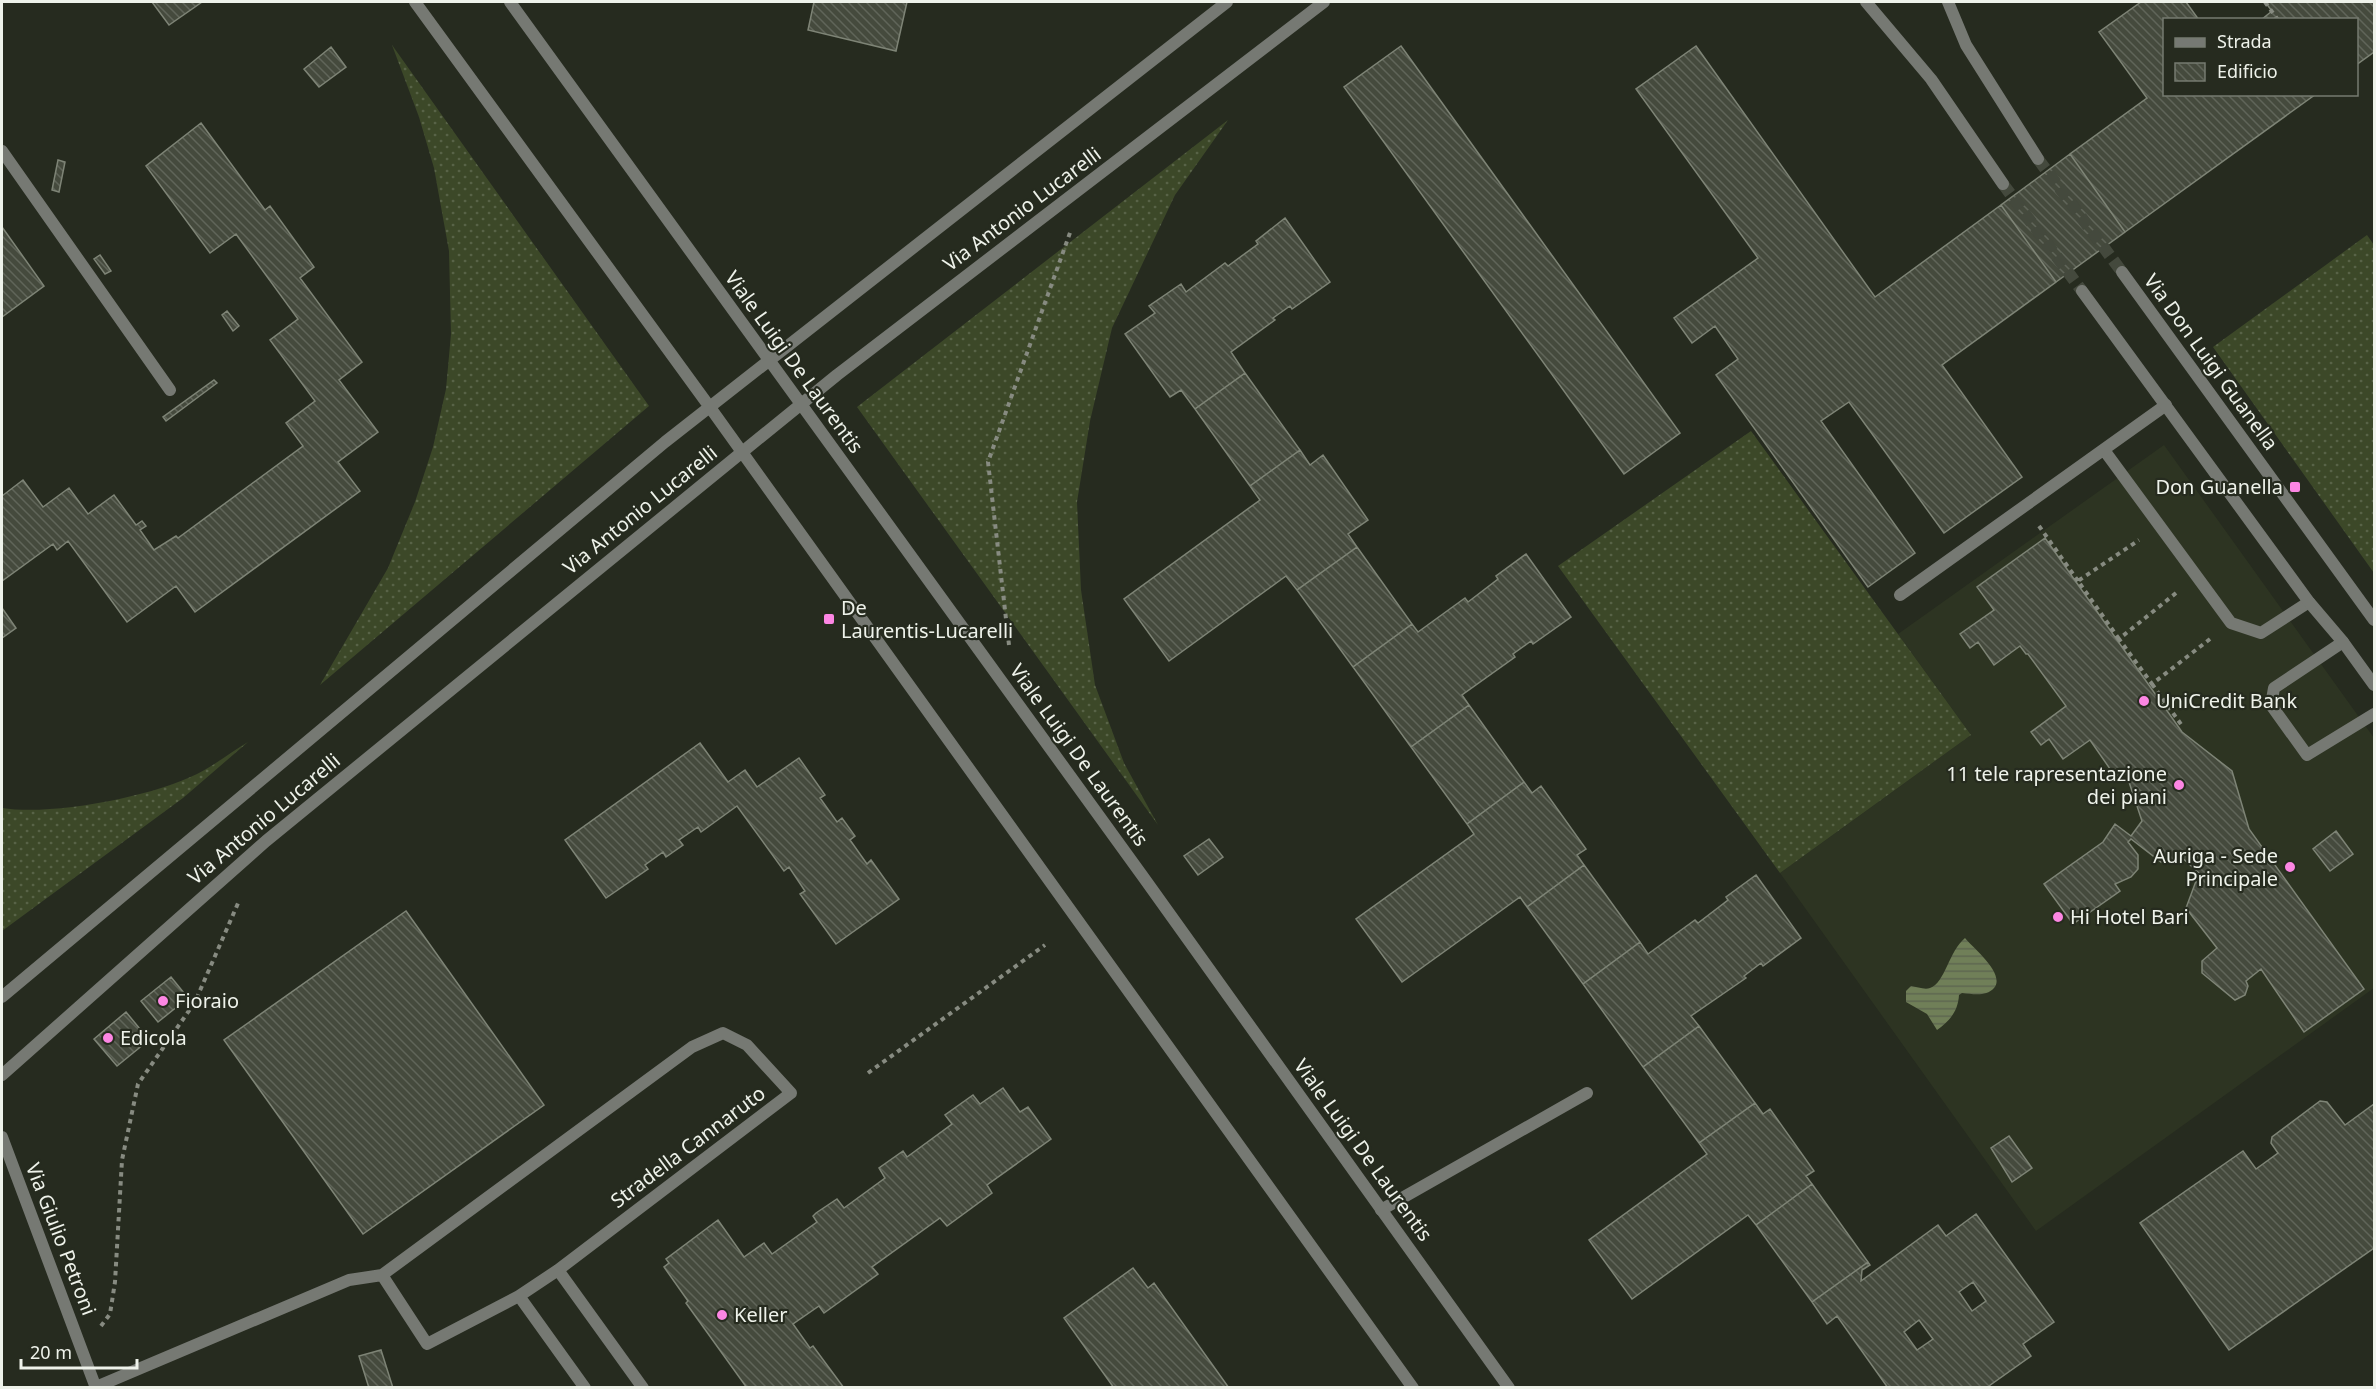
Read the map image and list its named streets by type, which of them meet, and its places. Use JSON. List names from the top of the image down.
{
  "streets": {
    "street": [
      "Via Antonio Lucarelli",
      "Viale Luigi De Laurentis",
      "Via Don Luigi Guanella",
      "Stradella Cannaruto",
      "Via Giulio Petroni"
    ]
  },
  "crossings": [
    ["Via Antonio Lucarelli", "Viale Luigi De Laurentis"],
    ["Stradella Cannaruto", "Via Giulio Petroni"]
  ],
  "places": {
    "transit": ["Don Guanella", "De Laurentis-Lucarelli"],
    "other": [
      "UniCredit Bank",
      "11 tele rapresentazione dei piani",
      "Auriga - Sede Principale",
      "Hi Hotel Bari",
      "Fioraio",
      "Edicola",
      "Keller"
    ]
  },
  "legend": ["Strada", "Edificio"],
  "scale_bar": "20 m"
}
